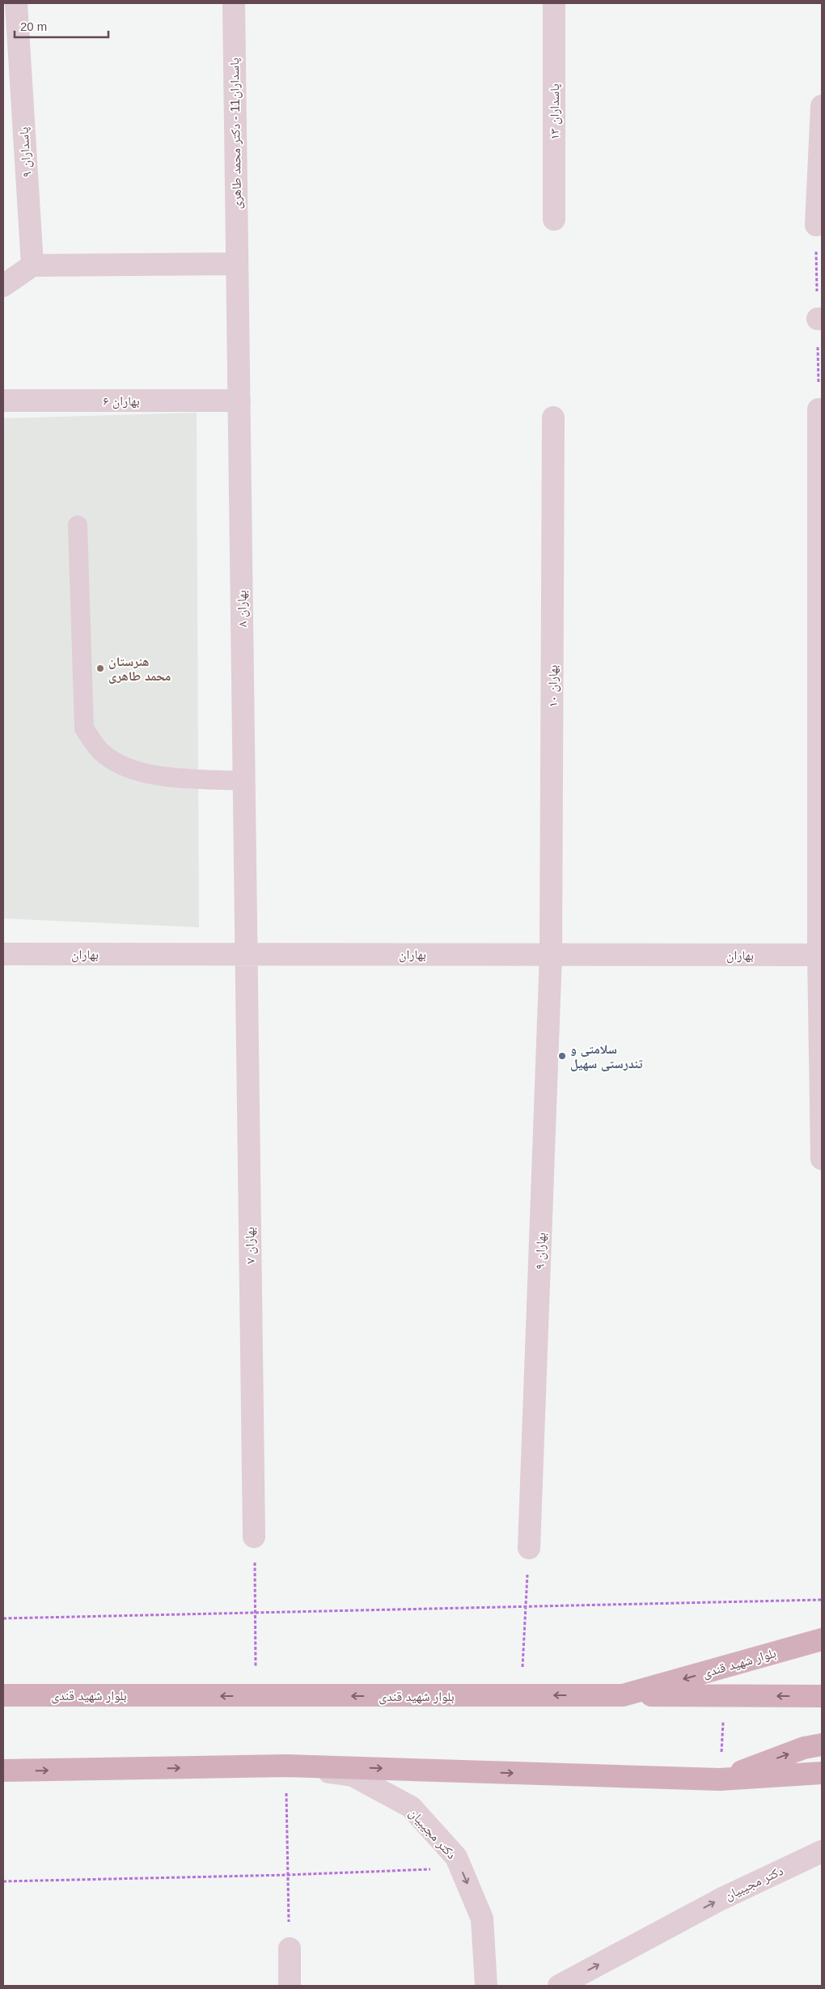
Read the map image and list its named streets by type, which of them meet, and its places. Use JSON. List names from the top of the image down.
{
  "streets": {
    "main road": ["بلوار شهید قندی"],
    "street": [
      "پاسداران ۱۳",
      "پاسداران11 - دکتر محمد طاهری",
      "پاسداران ۹",
      "بهاران ۶",
      "بهاران ۸",
      "بهاران ۱۰",
      "بهاران",
      "بهاران ۷",
      "بهاران ۹",
      "دکتر مجیبیان"
    ]
  },
  "crossings": [
    ["پاسداران11 - دکتر محمد طاهری", "بهاران ۸"],
    ["بهاران ۶", "بهاران ۸"],
    ["بهاران ۸", "بهاران"],
    ["بهاران ۸", "بهاران ۷"],
    ["بهاران ۱۰", "بهاران"],
    ["بهاران ۱۰", "بهاران ۹"],
    ["بهاران", "بهاران ۷"],
    ["بهاران", "بهاران ۹"]
  ],
  "places": ["هنرستان محمد طاهری", "سلامتی و تندرستی سهیل"],
  "scale_bar": "20 m"
}
